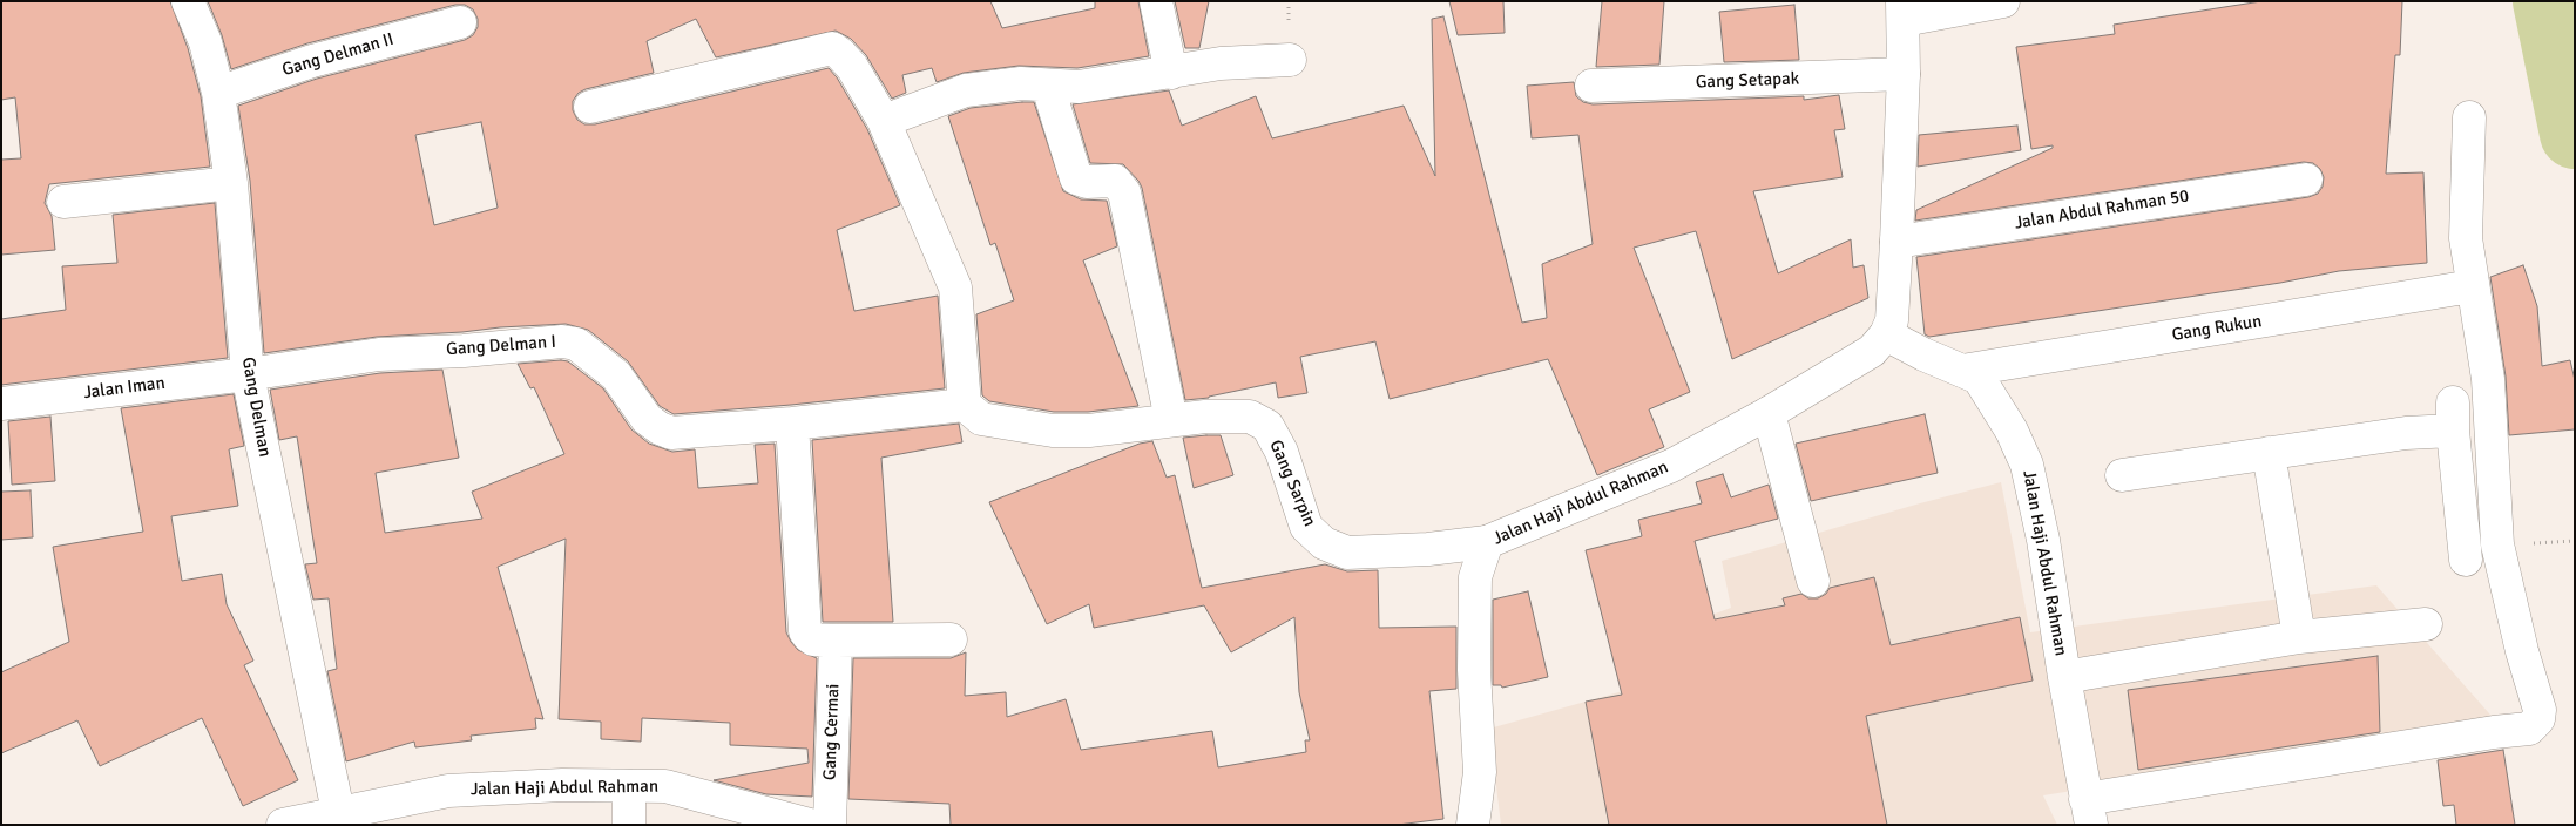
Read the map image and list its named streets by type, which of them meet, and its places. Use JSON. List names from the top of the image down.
{
  "streets": {
    "street": [
      "Gang Delman II",
      "Gang Setapak",
      "Jalan Abdul Rahman 50",
      "Gang Rukun",
      "Gang Delman I",
      "Jalan Iman",
      "Gang Delman",
      "Gang Sarpin",
      "Jalan Haji Abdul Rahman",
      "Gang Cermai"
    ]
  },
  "crossings": [
    ["Gang Delman II", "Gang Delman"],
    ["Gang Rukun", "Jalan Haji Abdul Rahman"],
    ["Gang Delman I", "Jalan Iman"],
    ["Gang Delman I", "Gang Delman"],
    ["Gang Delman I", "Gang Sarpin"],
    ["Jalan Iman", "Gang Delman"],
    ["Gang Delman", "Jalan Haji Abdul Rahman"],
    ["Gang Sarpin", "Jalan Haji Abdul Rahman"]
  ]
}
